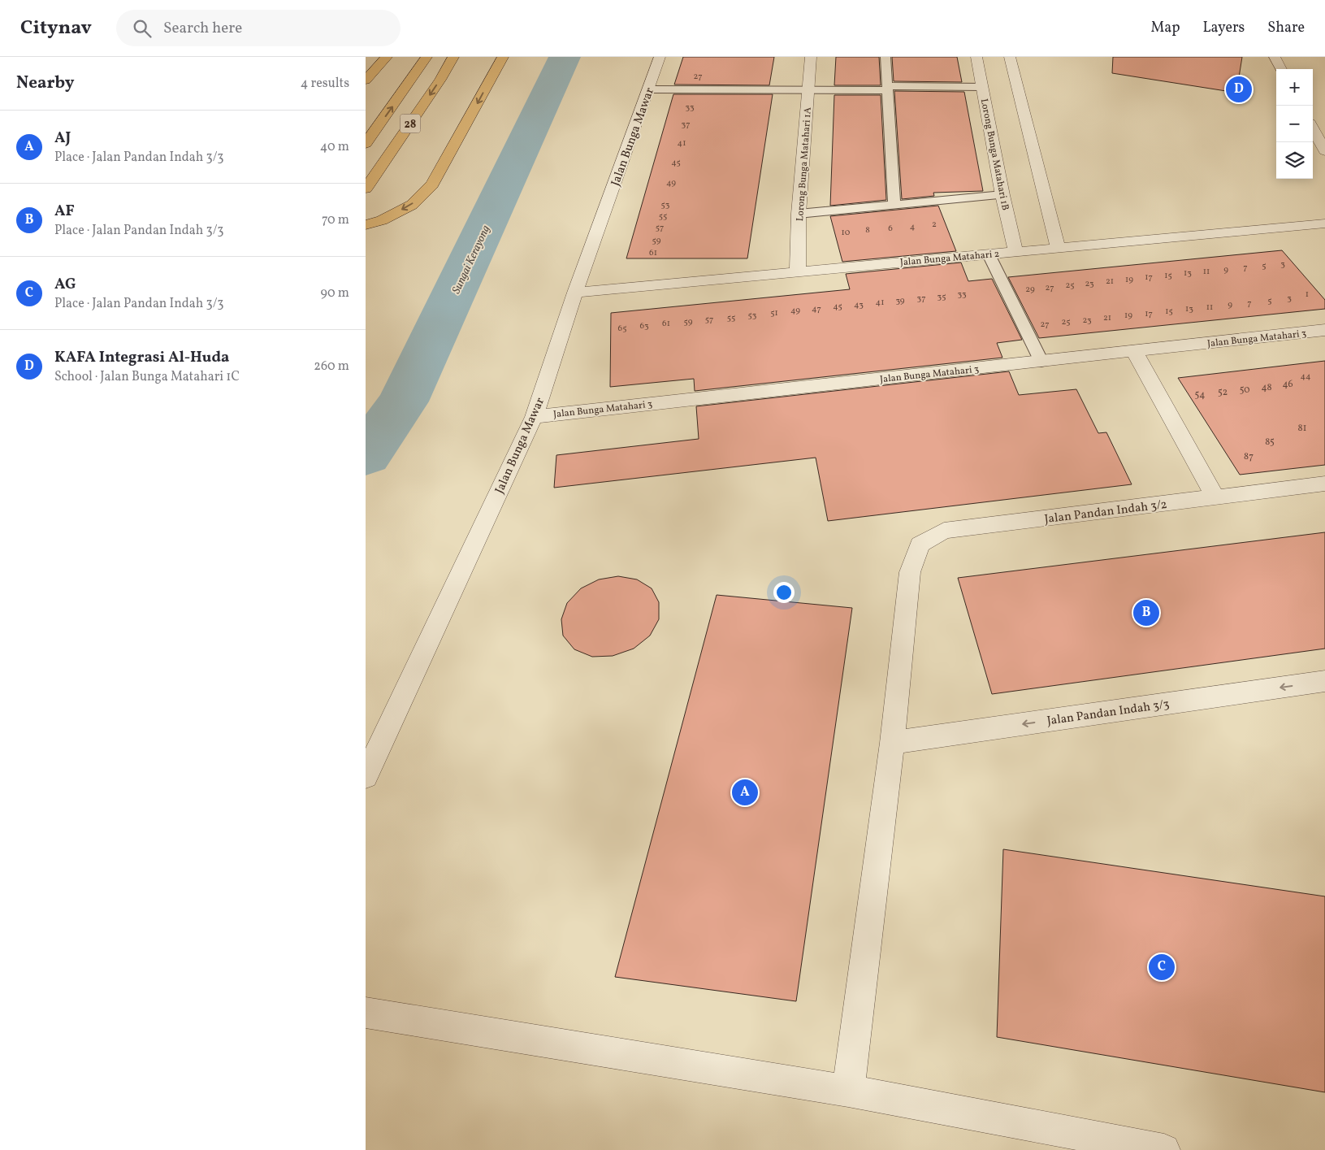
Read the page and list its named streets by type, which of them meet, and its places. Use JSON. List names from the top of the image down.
{
  "streets": {
    "highway": ["28"],
    "street": [
      "Jalan Bunga Mawar",
      "Lorong Bunga Matahari 1B",
      "Lorong Bunga Matahari 1A",
      "Jalan Bunga Matahari 2",
      "Jalan Bunga Matahari 3",
      "Jalan Pandan Indah 3/2",
      "Jalan Pandan Indah 3/3"
    ]
  },
  "crossings": [
    ["Jalan Bunga Mawar", "Jalan Bunga Matahari 2"],
    ["Jalan Bunga Mawar", "Jalan Bunga Matahari 3"],
    ["Lorong Bunga Matahari 1B", "Jalan Bunga Matahari 2"],
    ["Lorong Bunga Matahari 1A", "Jalan Bunga Matahari 2"],
    ["Jalan Pandan Indah 3/2", "Jalan Pandan Indah 3/3"]
  ],
  "one_way": ["Jalan Pandan Indah 3/3"],
  "water": ["Sungai Kerayong"],
  "house_numbers": [
    "27",
    "33",
    "37",
    "41",
    "45",
    "49",
    "53",
    "55",
    "2",
    "4",
    "57",
    "6",
    "8",
    "10",
    "59",
    "61",
    "3",
    "5",
    "7",
    "9",
    "11",
    "13",
    "15",
    "17",
    "19",
    "21",
    "23",
    "25",
    "27",
    "29",
    "33",
    "1",
    "35",
    "37",
    "3",
    "39",
    "5",
    "41",
    "7",
    "43",
    "9",
    "45",
    "11",
    "47",
    "13",
    "49",
    "15",
    "51",
    "17",
    "53",
    "19",
    "55",
    "21",
    "57",
    "23",
    "59",
    "25",
    "61",
    "27",
    "63",
    "65",
    "44",
    "46",
    "48",
    "50",
    "52",
    "54",
    "81",
    "85",
    "87"
  ],
  "page": {
    "header": "Citynav",
    "search": "Search here",
    "nav": ["Map", "Layers", "Share"],
    "heading": ["Nearby", "4 results"],
    "map_buttons": ["+", "−"],
    "pins": [
      "D",
      "B",
      "A",
      "C"
    ],
    "list": [
      {
        "mark": "A",
        "name": "AJ",
        "note": "Place · Jalan Pandan Indah 3/3",
        "value": "40 m"
      },
      {
        "mark": "B",
        "name": "AF",
        "note": "Place · Jalan Pandan Indah 3/3",
        "value": "70 m"
      },
      {
        "mark": "C",
        "name": "AG",
        "note": "Place · Jalan Pandan Indah 3/3",
        "value": "90 m"
      },
      {
        "mark": "D",
        "name": "KAFA Integrasi Al-Huda",
        "note": "School · Jalan Bunga Matahari 1C",
        "value": "260 m"
      }
    ]
  }
}
